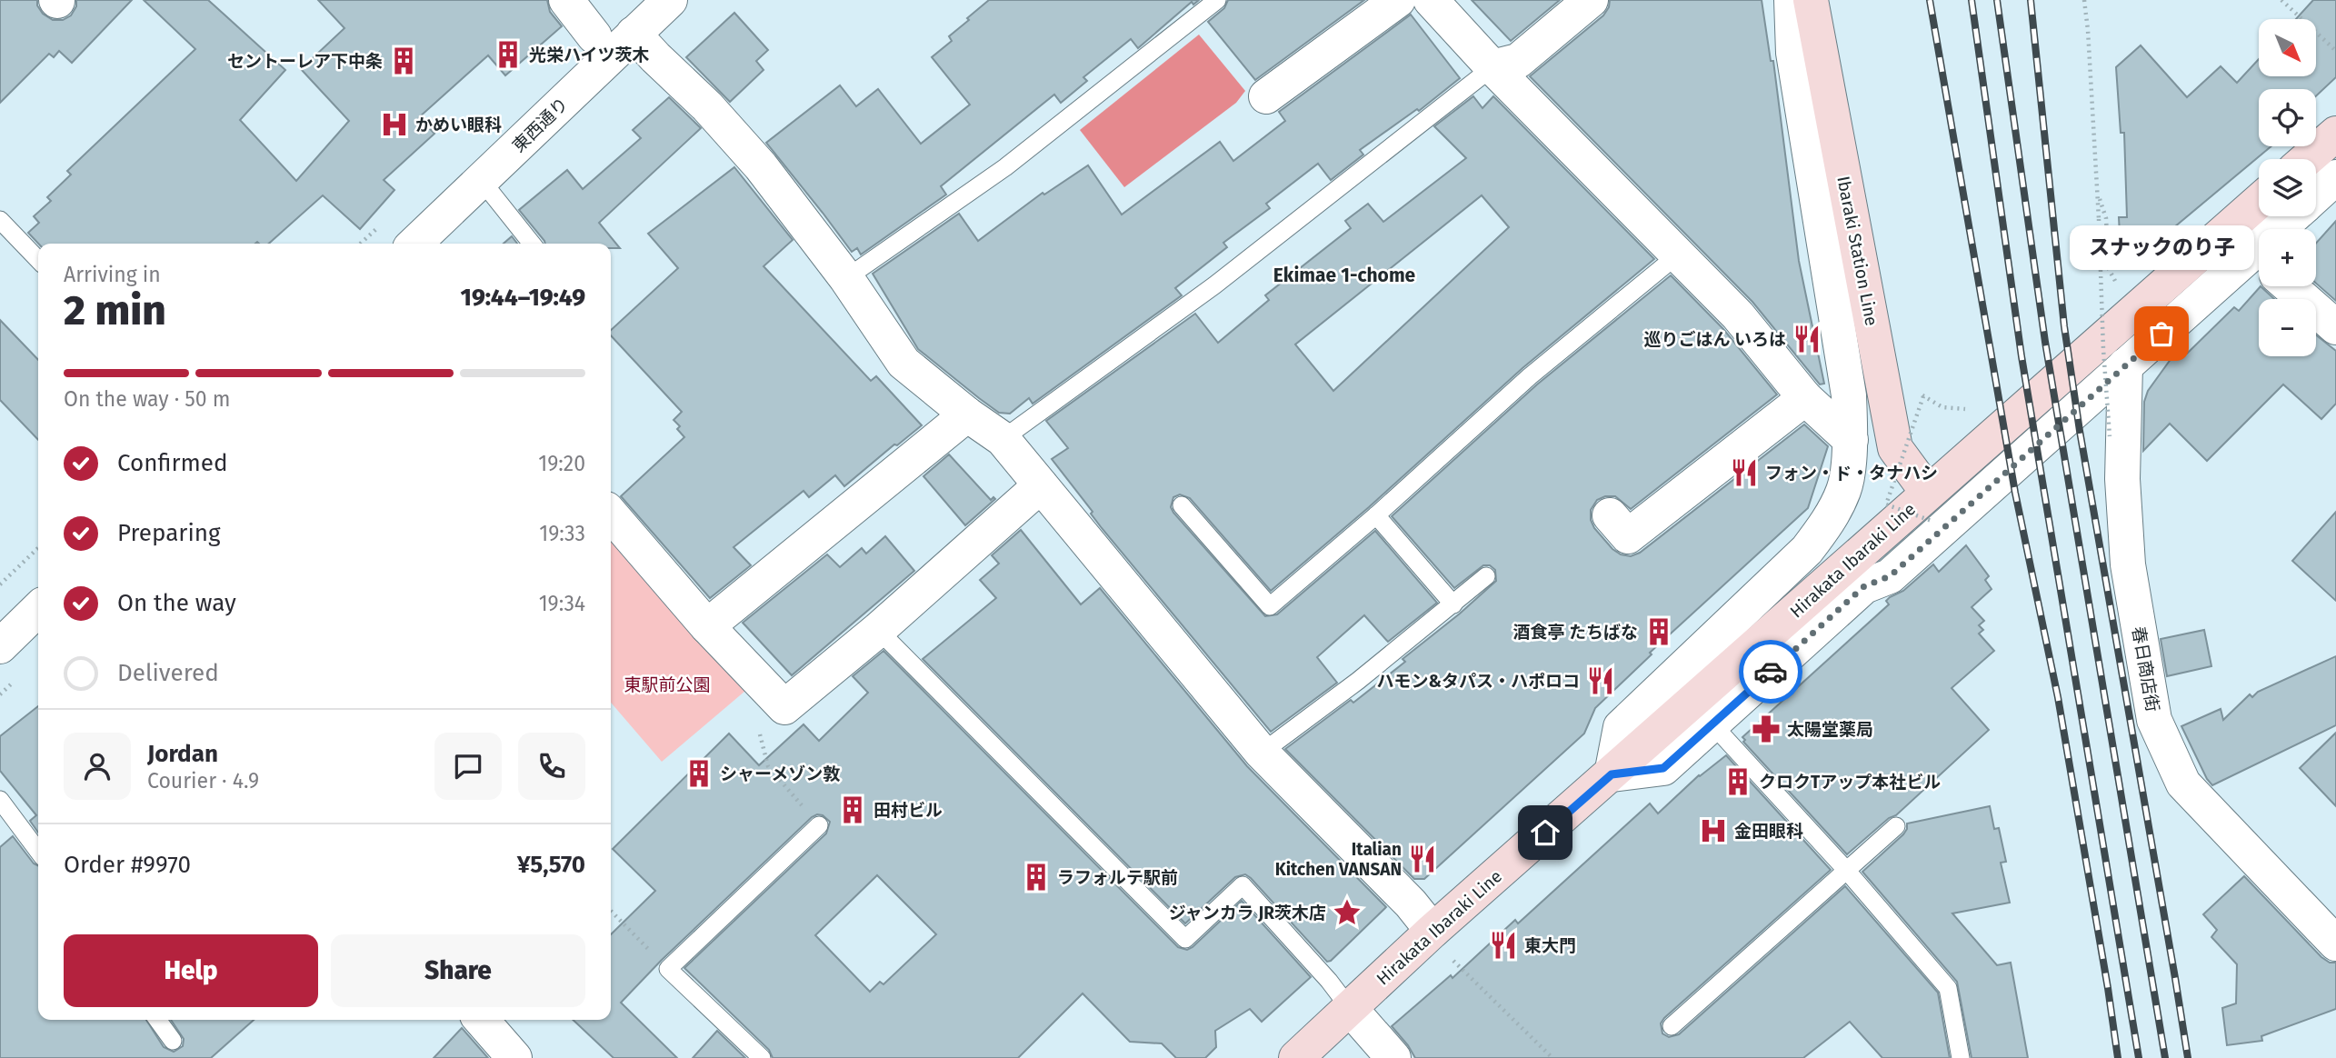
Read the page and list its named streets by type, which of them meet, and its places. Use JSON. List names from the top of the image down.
{
  "streets": {
    "main road": ["Ibaraki Station Line", "Hirakata Ibaraki Line"],
    "street": ["東西通り", "春日商店街"]
  },
  "crossings": [
    ["Ibaraki Station Line", "Hirakata Ibaraki Line"]
  ],
  "districts": ["Ekimae 1-chome"],
  "parks": ["東駅前公園"],
  "places": {
    "building": [
      "光栄ハイツ茨木",
      "セントーレア下中条",
      "酒食亭 たちばな",
      "シャーメゾン敦",
      "クロクTアップ本社ビル",
      "田村ビル",
      "ラフォルテ駅前"
    ],
    "hospital": ["かめい眼科", "金田眼科"],
    "other": ["スナックのり子"],
    "restaurant": [
      "巡りごはん いろは",
      "フォン・ド・タナハシ",
      "ハモン&タパス・ハポロコ",
      "Italian Kitchen VANSAN",
      "東大門"
    ],
    "pharmacy": ["太陽堂薬局"],
    "place": ["ジャンカラ JR茨木店"]
  },
  "north": "bottom right",
  "page": {
    "map_buttons": ["+", "−"],
    "bubble": "スナックのり子",
    "heading": ["2 min", "Arriving in", "19:44–19:49"],
    "panel": [
      "Jordan",
      "Courier · 4.9",
      "Order #9970",
      "¥5,570"
    ],
    "bar": "On the way · 50 m",
    "list": [
      ["Confirmed", "19:20"],
      ["Preparing", "19:33"],
      ["On the way", "19:34"],
      "Delivered"
    ],
    "buttons": ["Help", "Share"]
  }
}
